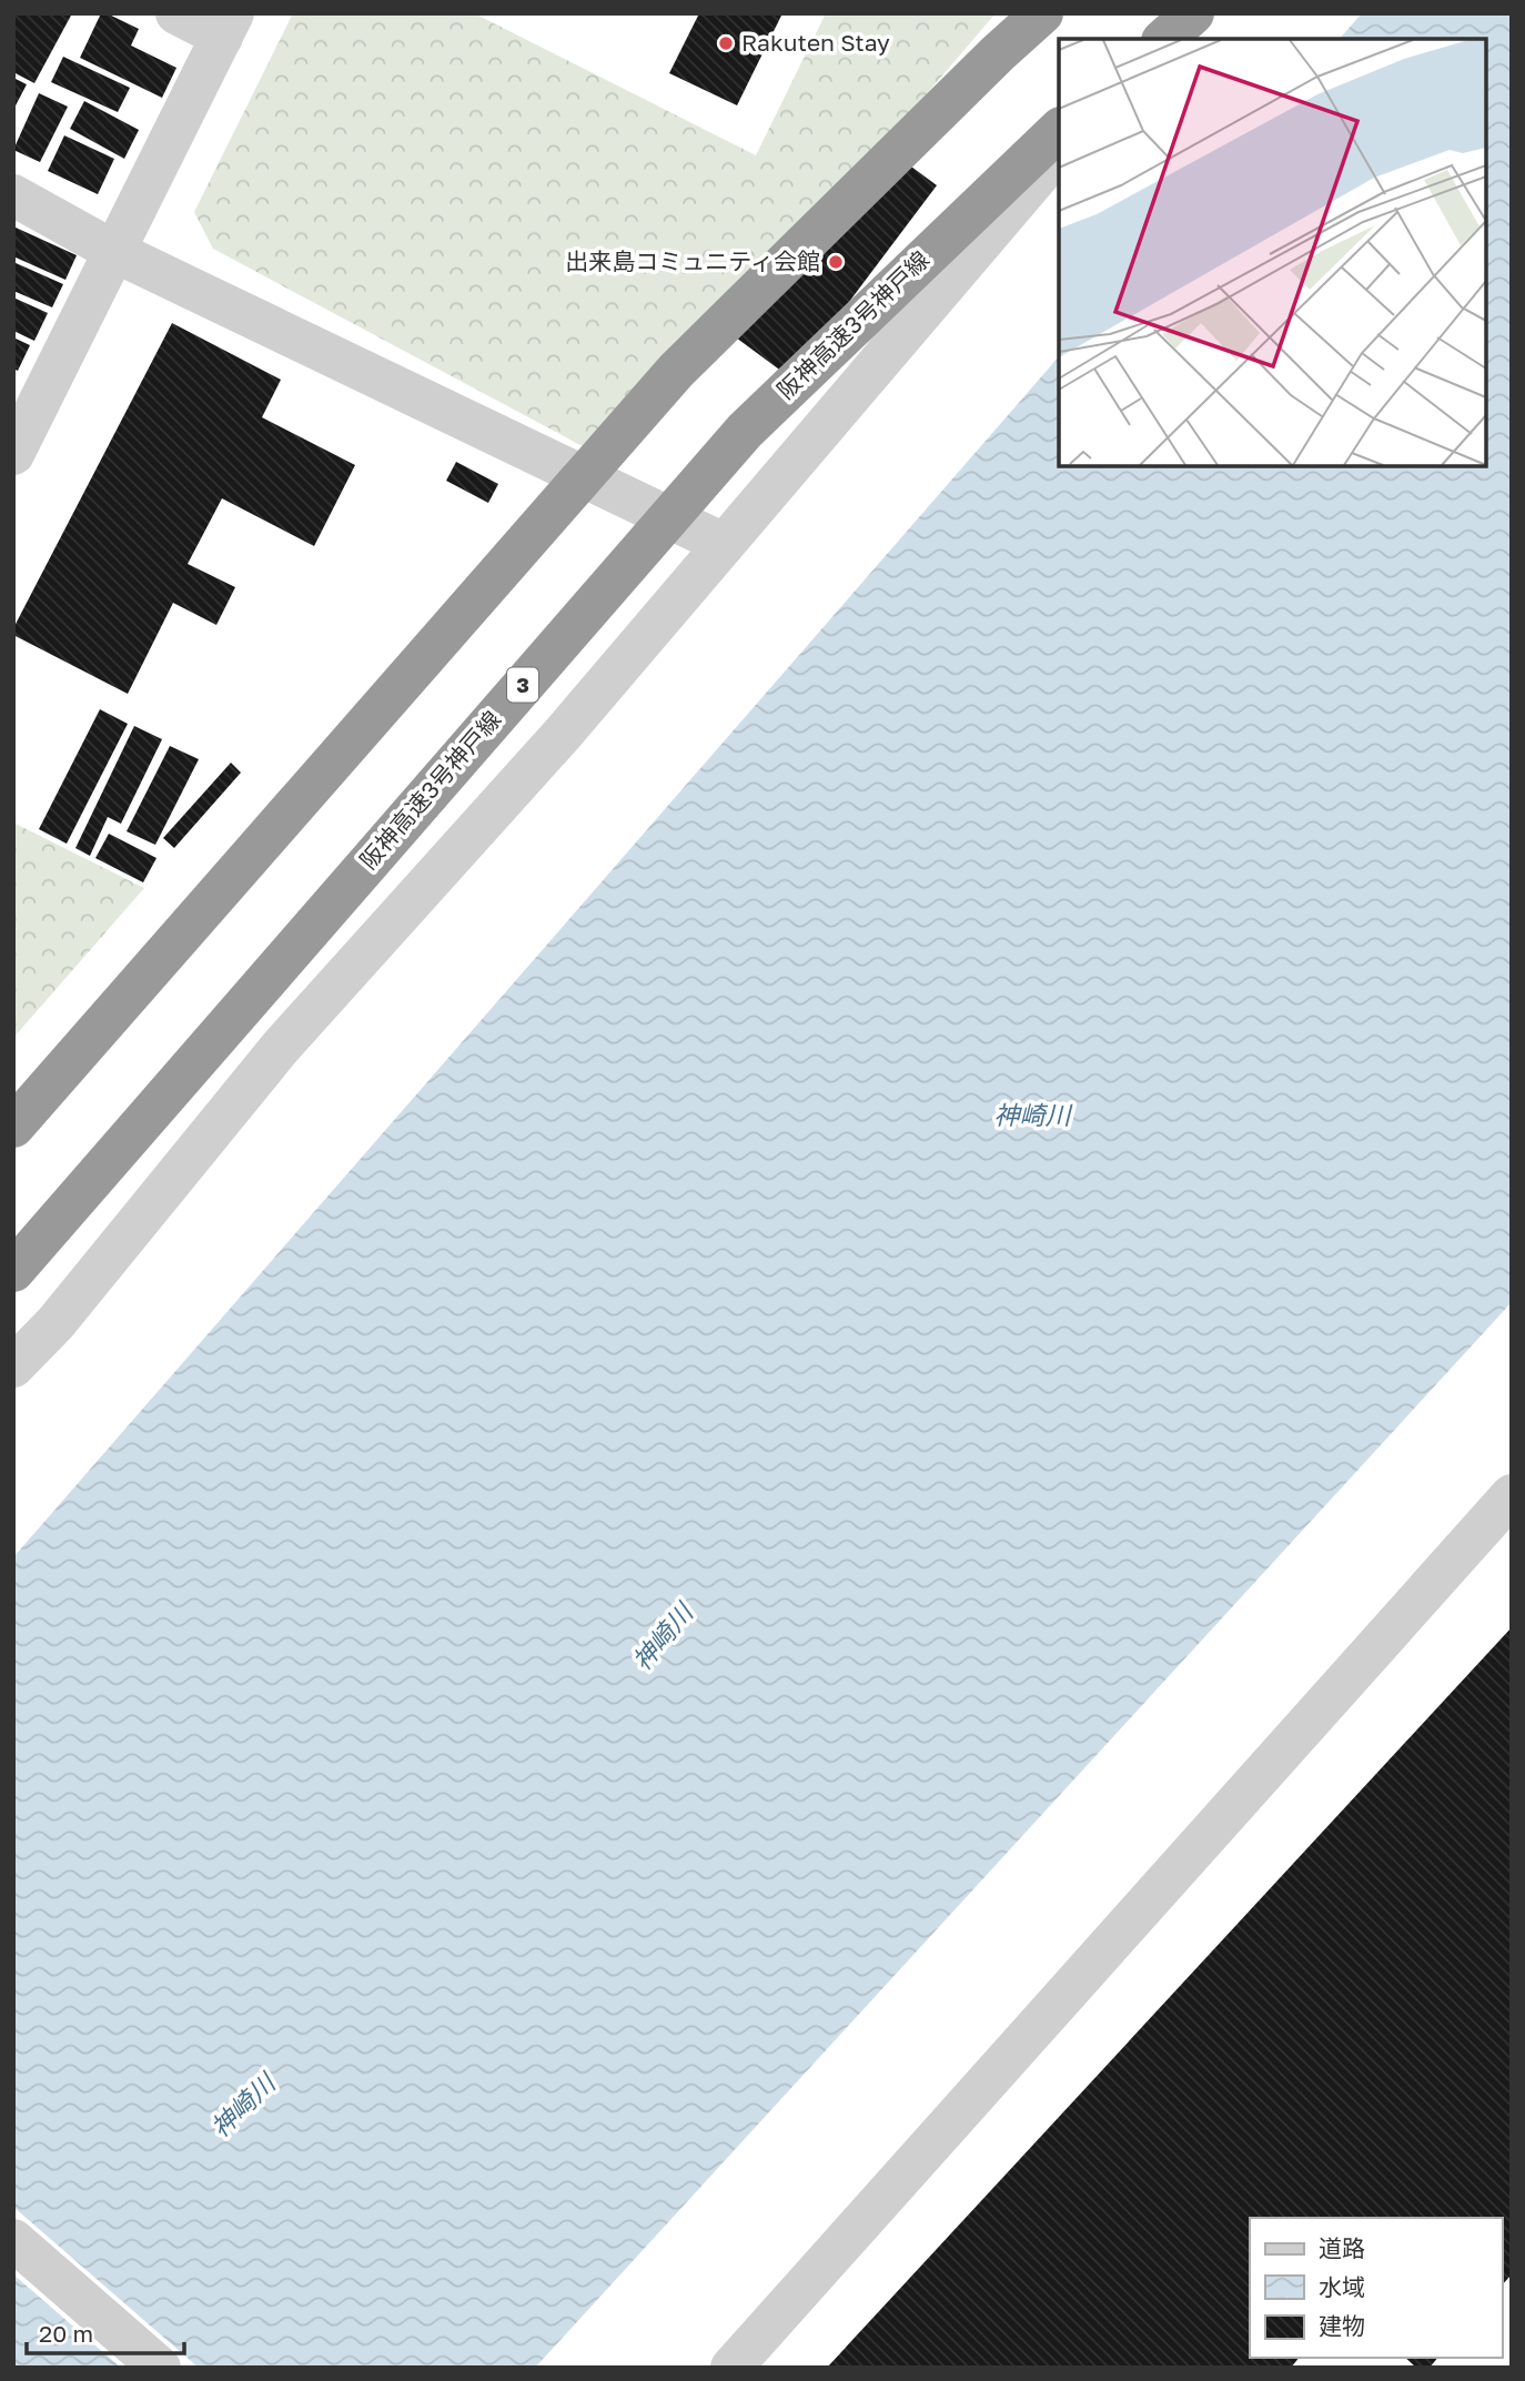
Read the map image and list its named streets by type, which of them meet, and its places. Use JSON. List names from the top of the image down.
{
  "streets": {
    "highway": ["阪神高速3号神戸線", "3"]
  },
  "water": ["神崎川"],
  "places": ["Rakuten Stay", "出来島コミュニティ会館"],
  "legend": ["道路", "水域", "建物"],
  "scale_bar": "20 m"
}
